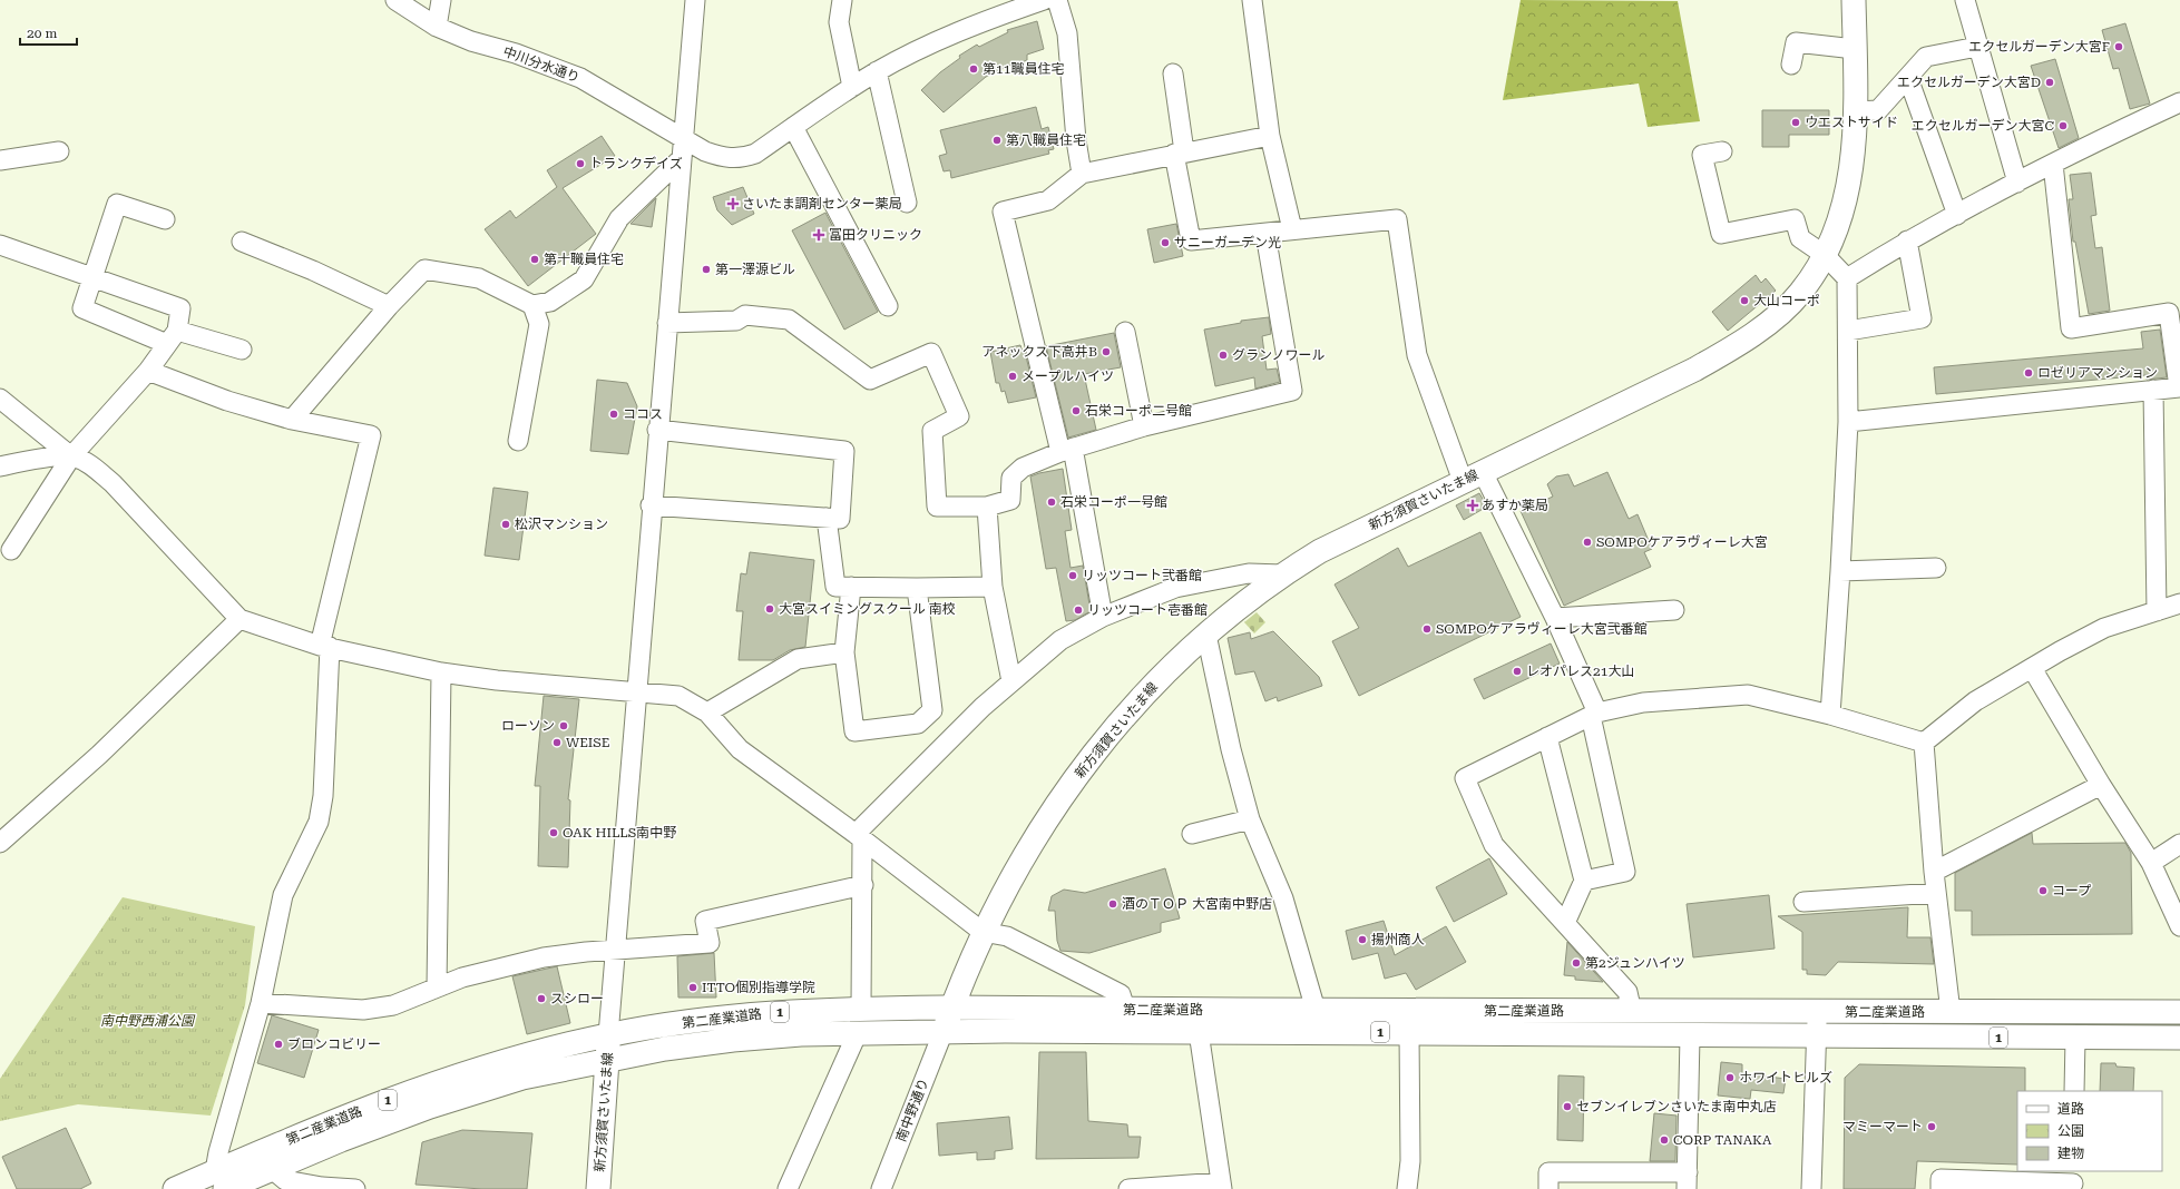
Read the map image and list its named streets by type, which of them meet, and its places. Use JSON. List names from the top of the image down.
{
  "streets": {
    "main road": ["新方須賀さいたま線", "第二産業道路", "1"],
    "street": ["中川分水通り", "南中野通り"]
  },
  "crossings": [
    ["新方須賀さいたま線", "第二産業道路"],
    ["新方須賀さいたま線", "南中野通り"],
    ["第二産業道路", "南中野通り"]
  ],
  "parks": ["南中野西浦公園"],
  "places": {
    "other": [
      "エクセルガーデン大宮F",
      "第11職員住宅",
      "エクセルガーデン大宮D",
      "ウエストサイド",
      "エクセルガーデン大宮C",
      "第八職員住宅",
      "トランクデイズ",
      "サニーガーデン光",
      "第十職員住宅",
      "第一澤源ビル",
      "大山コーポ",
      "アネックス下高井B",
      "グランノワール",
      "ロゼリアマンション",
      "メープルハイツ",
      "石栄コーポ二号館",
      "ココス",
      "石栄コーポ一号館",
      "松沢マンション",
      "SOMPOケアラヴィーレ大宮",
      "リッツコート弐番館",
      "大宮スイミングスクール 南校",
      "リッツコート壱番館",
      "SOMPOケアラヴィーレ大宮弐番館",
      "レオパレス21大山",
      "ローソン",
      "WEISE",
      "OAK HILLS南中野",
      "コープ",
      "酒のＴＯＰ 大宮南中野店",
      "揚州商人",
      "第2ジュンハイツ",
      "ITTO個別指導学院",
      "スシロー",
      "ブロンコビリー",
      "ホワイトヒルズ",
      "セブンイレブンさいたま南中丸店",
      "マミーマート",
      "CORP TANAKA"
    ],
    "health": ["さいたま調剤センター薬局", "冨田クリニック", "あすか薬局"]
  },
  "legend": ["道路", "公園", "建物"],
  "scale_bar": "20 m"
}
